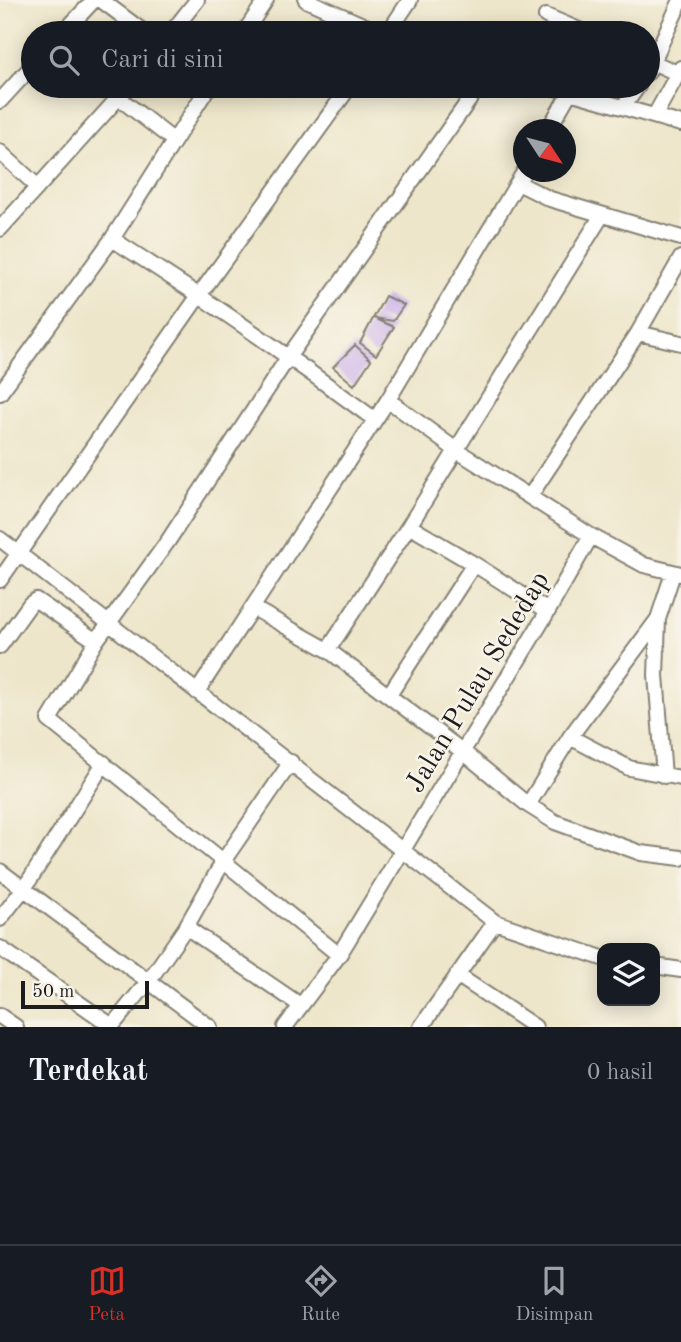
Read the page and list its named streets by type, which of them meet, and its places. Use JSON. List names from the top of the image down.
{
  "streets": {
    "street": ["Jalan Pulau Sededap"]
  },
  "scale_bar": "50 m",
  "north": "bottom right",
  "page": {
    "search": "Cari di sini",
    "scale": "50 m",
    "heading": ["Terdekat", "0 hasil"],
    "nav": ["Peta", "Rute", "Disimpan"]
  }
}
